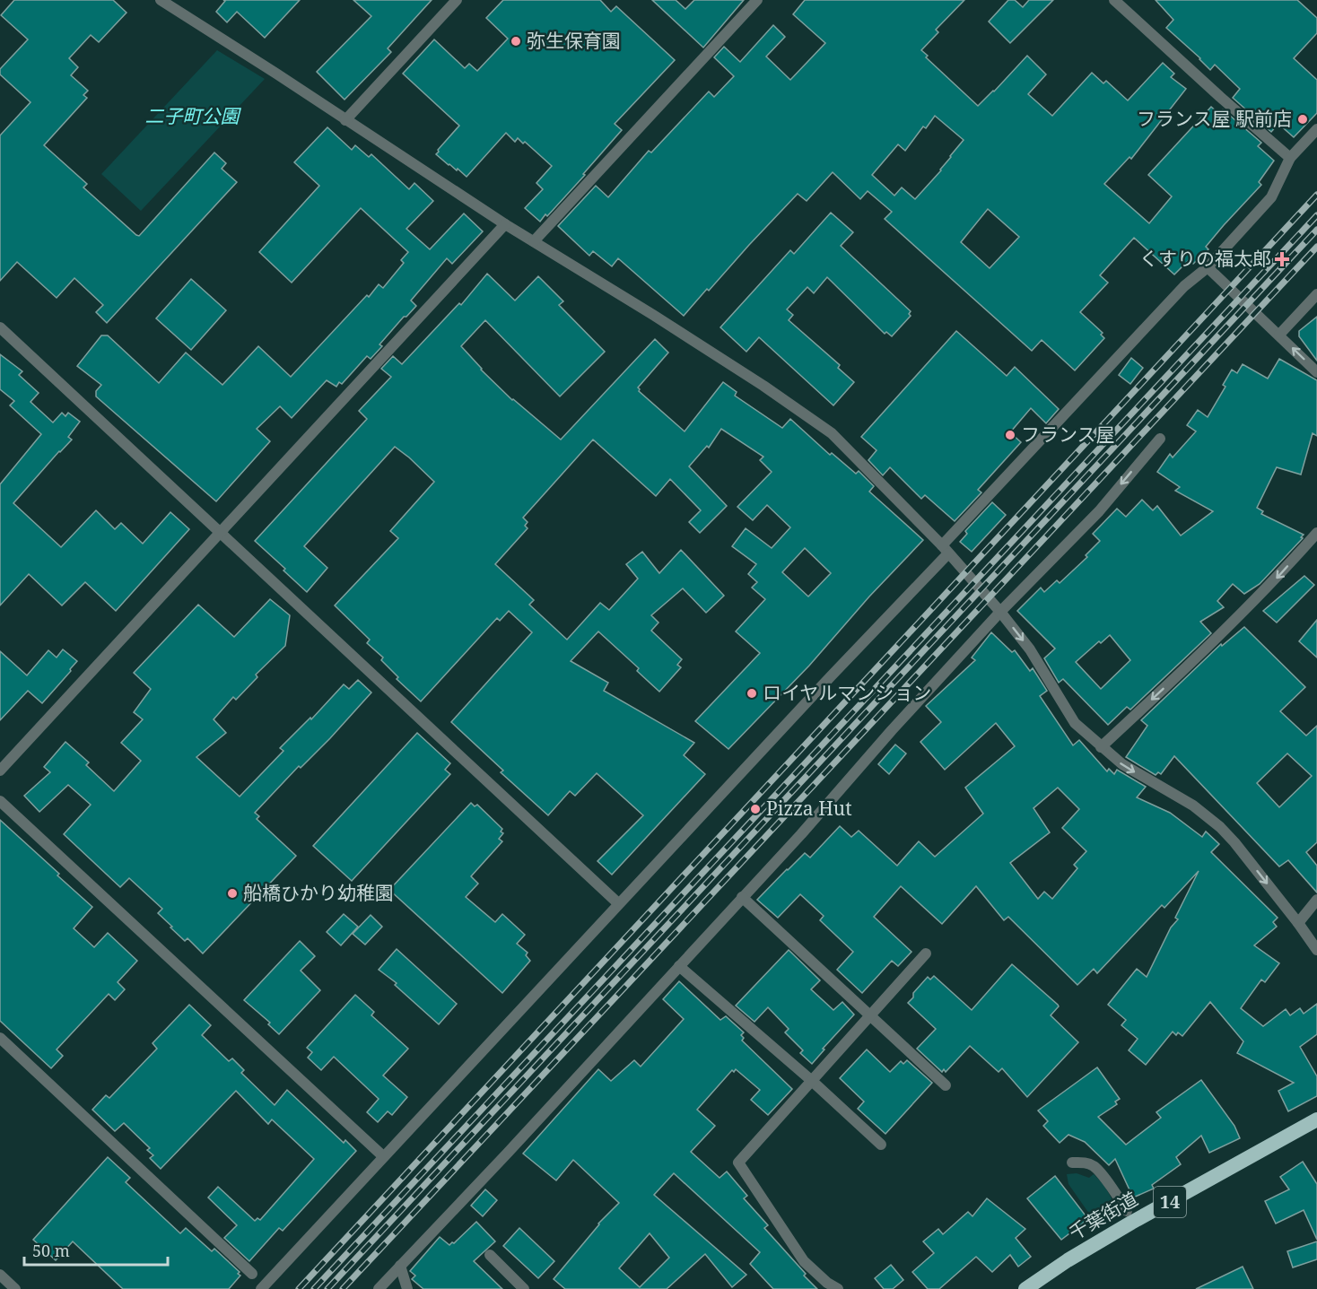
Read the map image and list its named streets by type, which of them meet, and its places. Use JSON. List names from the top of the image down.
{
  "streets": {
    "highway": ["14", "千葉街道"]
  },
  "parks": ["二子町公園"],
  "places": {
    "other": [
      "弥生保育園",
      "フランス屋 駅前店",
      "フランス屋",
      "ロイヤルマンション",
      "Pizza Hut",
      "船橋ひかり幼稚園"
    ],
    "health": ["くすりの福太郎"]
  },
  "scale_bar": "50 m"
}
